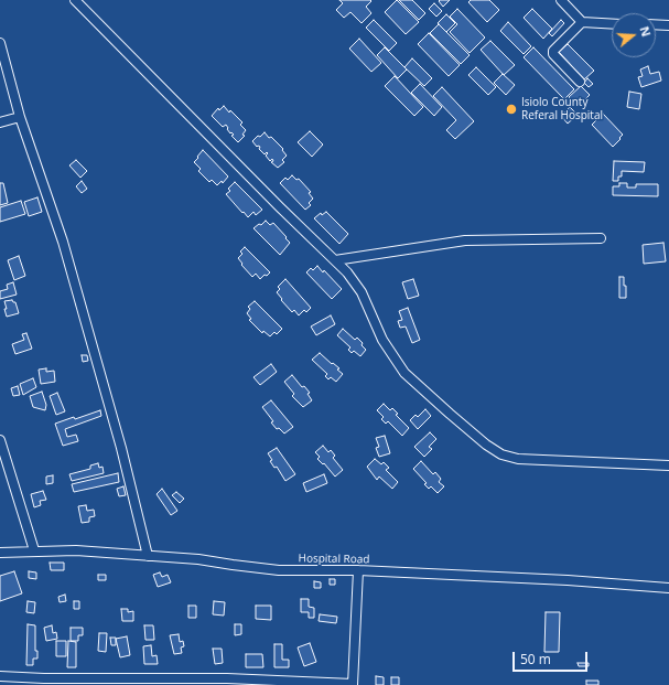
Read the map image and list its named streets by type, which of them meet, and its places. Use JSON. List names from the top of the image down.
{
  "streets": {
    "street": ["Hospital Road"]
  },
  "places": ["Isiolo County Referal Hospital"],
  "scale_bar": "50 m",
  "north": "right"
}
